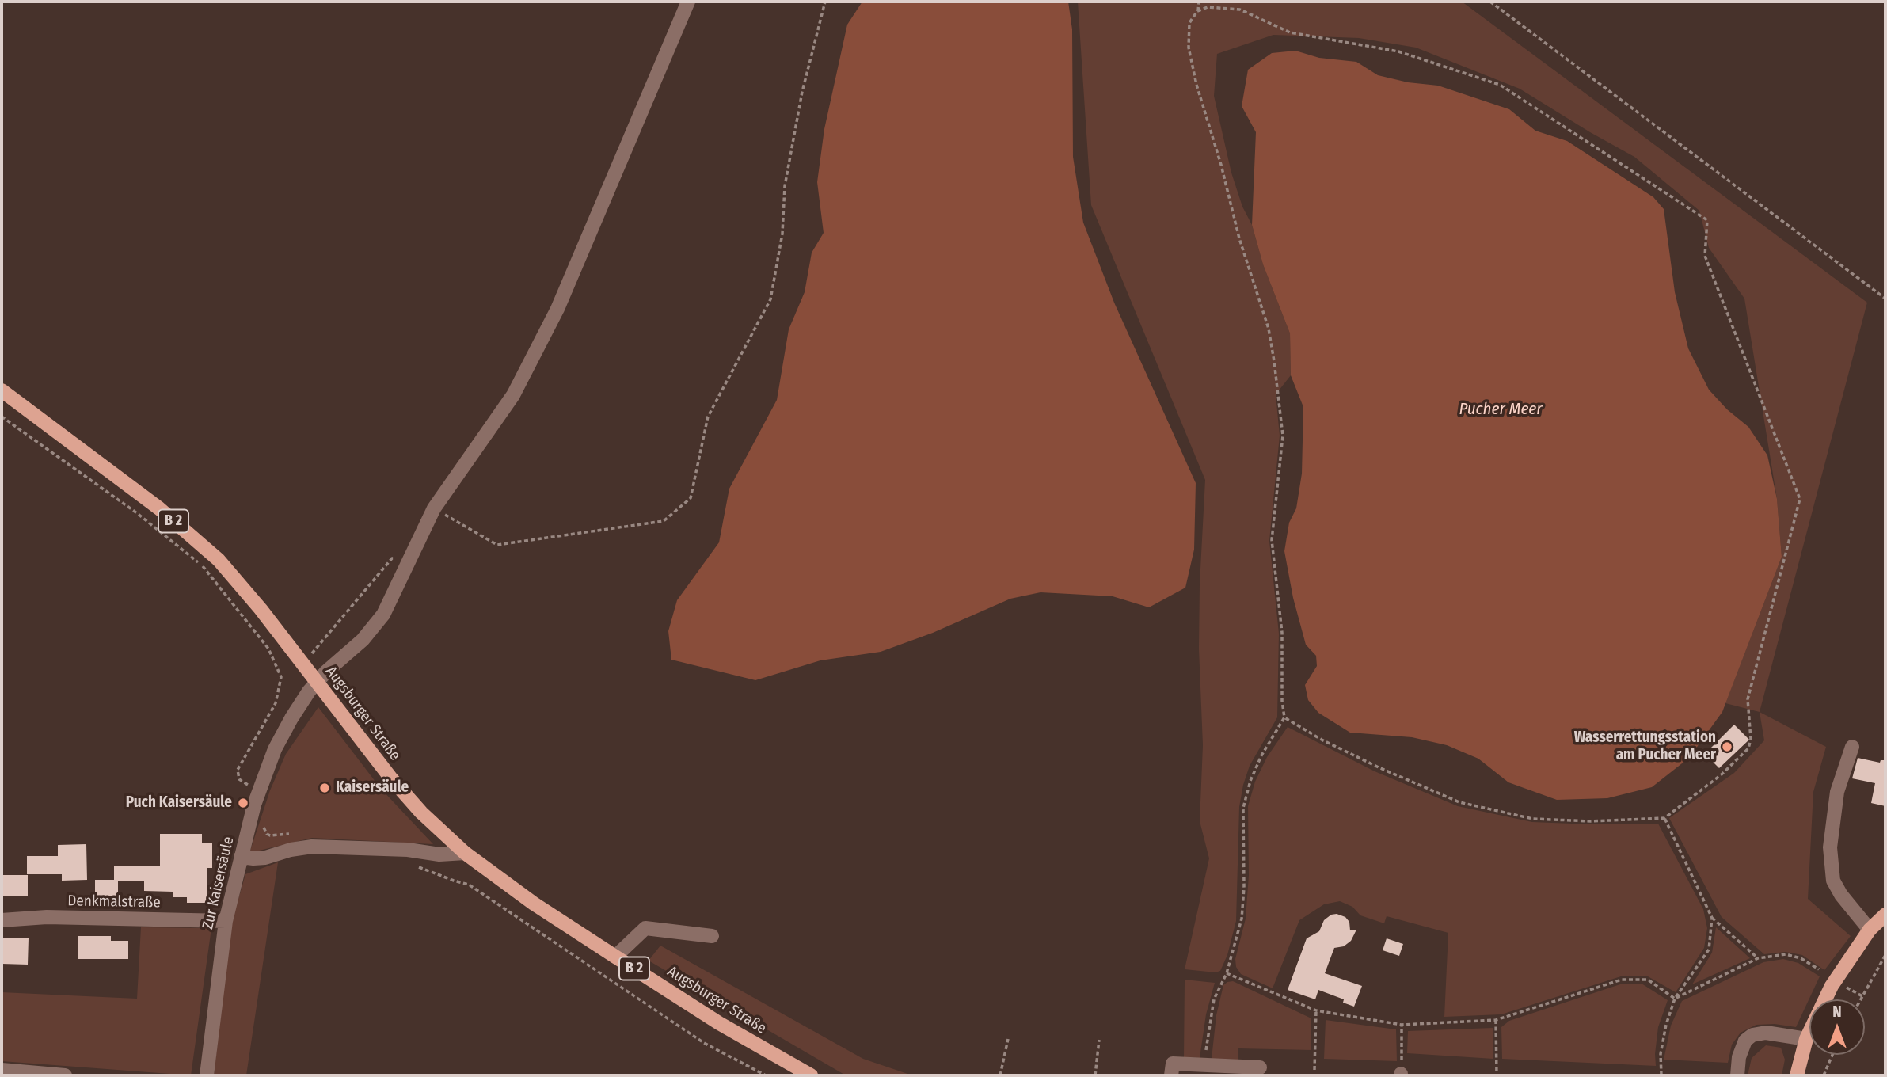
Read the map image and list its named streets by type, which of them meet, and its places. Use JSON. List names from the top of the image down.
{
  "streets": {
    "main road": ["B 2", "Augsburger Straße"],
    "street": ["Zur Kaisersäule", "Denkmalstraße"]
  },
  "crossings": [
    ["Augsburger Straße", "Zur Kaisersäule"],
    ["Zur Kaisersäule", "Denkmalstraße"]
  ],
  "water": ["Pucher Meer"],
  "places": ["Wasserrettungsstation am Pucher Meer", "Kaisersäule", "Puch Kaisersäule"],
  "north": "top"
}
